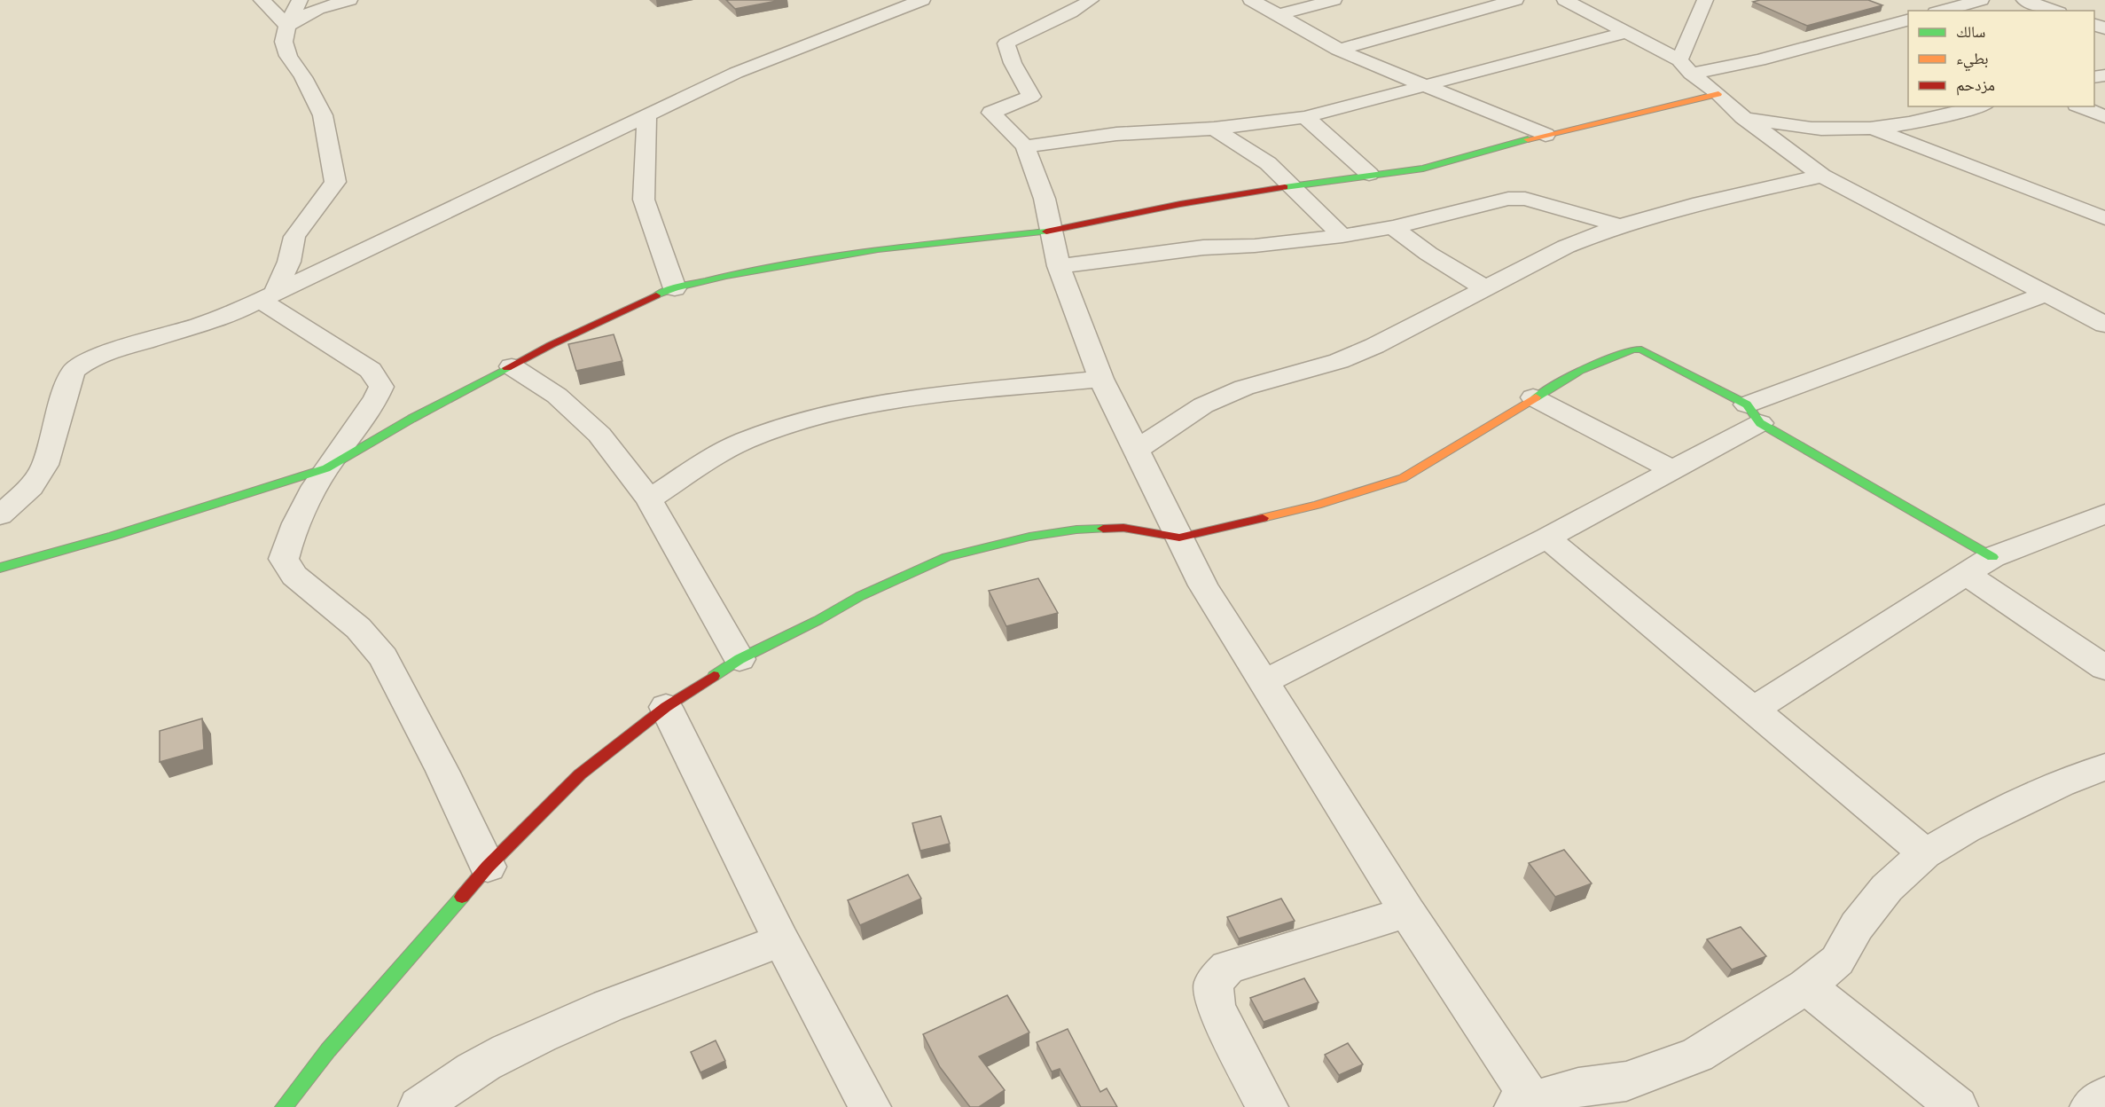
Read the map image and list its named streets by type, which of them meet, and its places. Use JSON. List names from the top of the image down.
{
  "legend": ["سالك", "بطيء", "مزدحم"]
}
